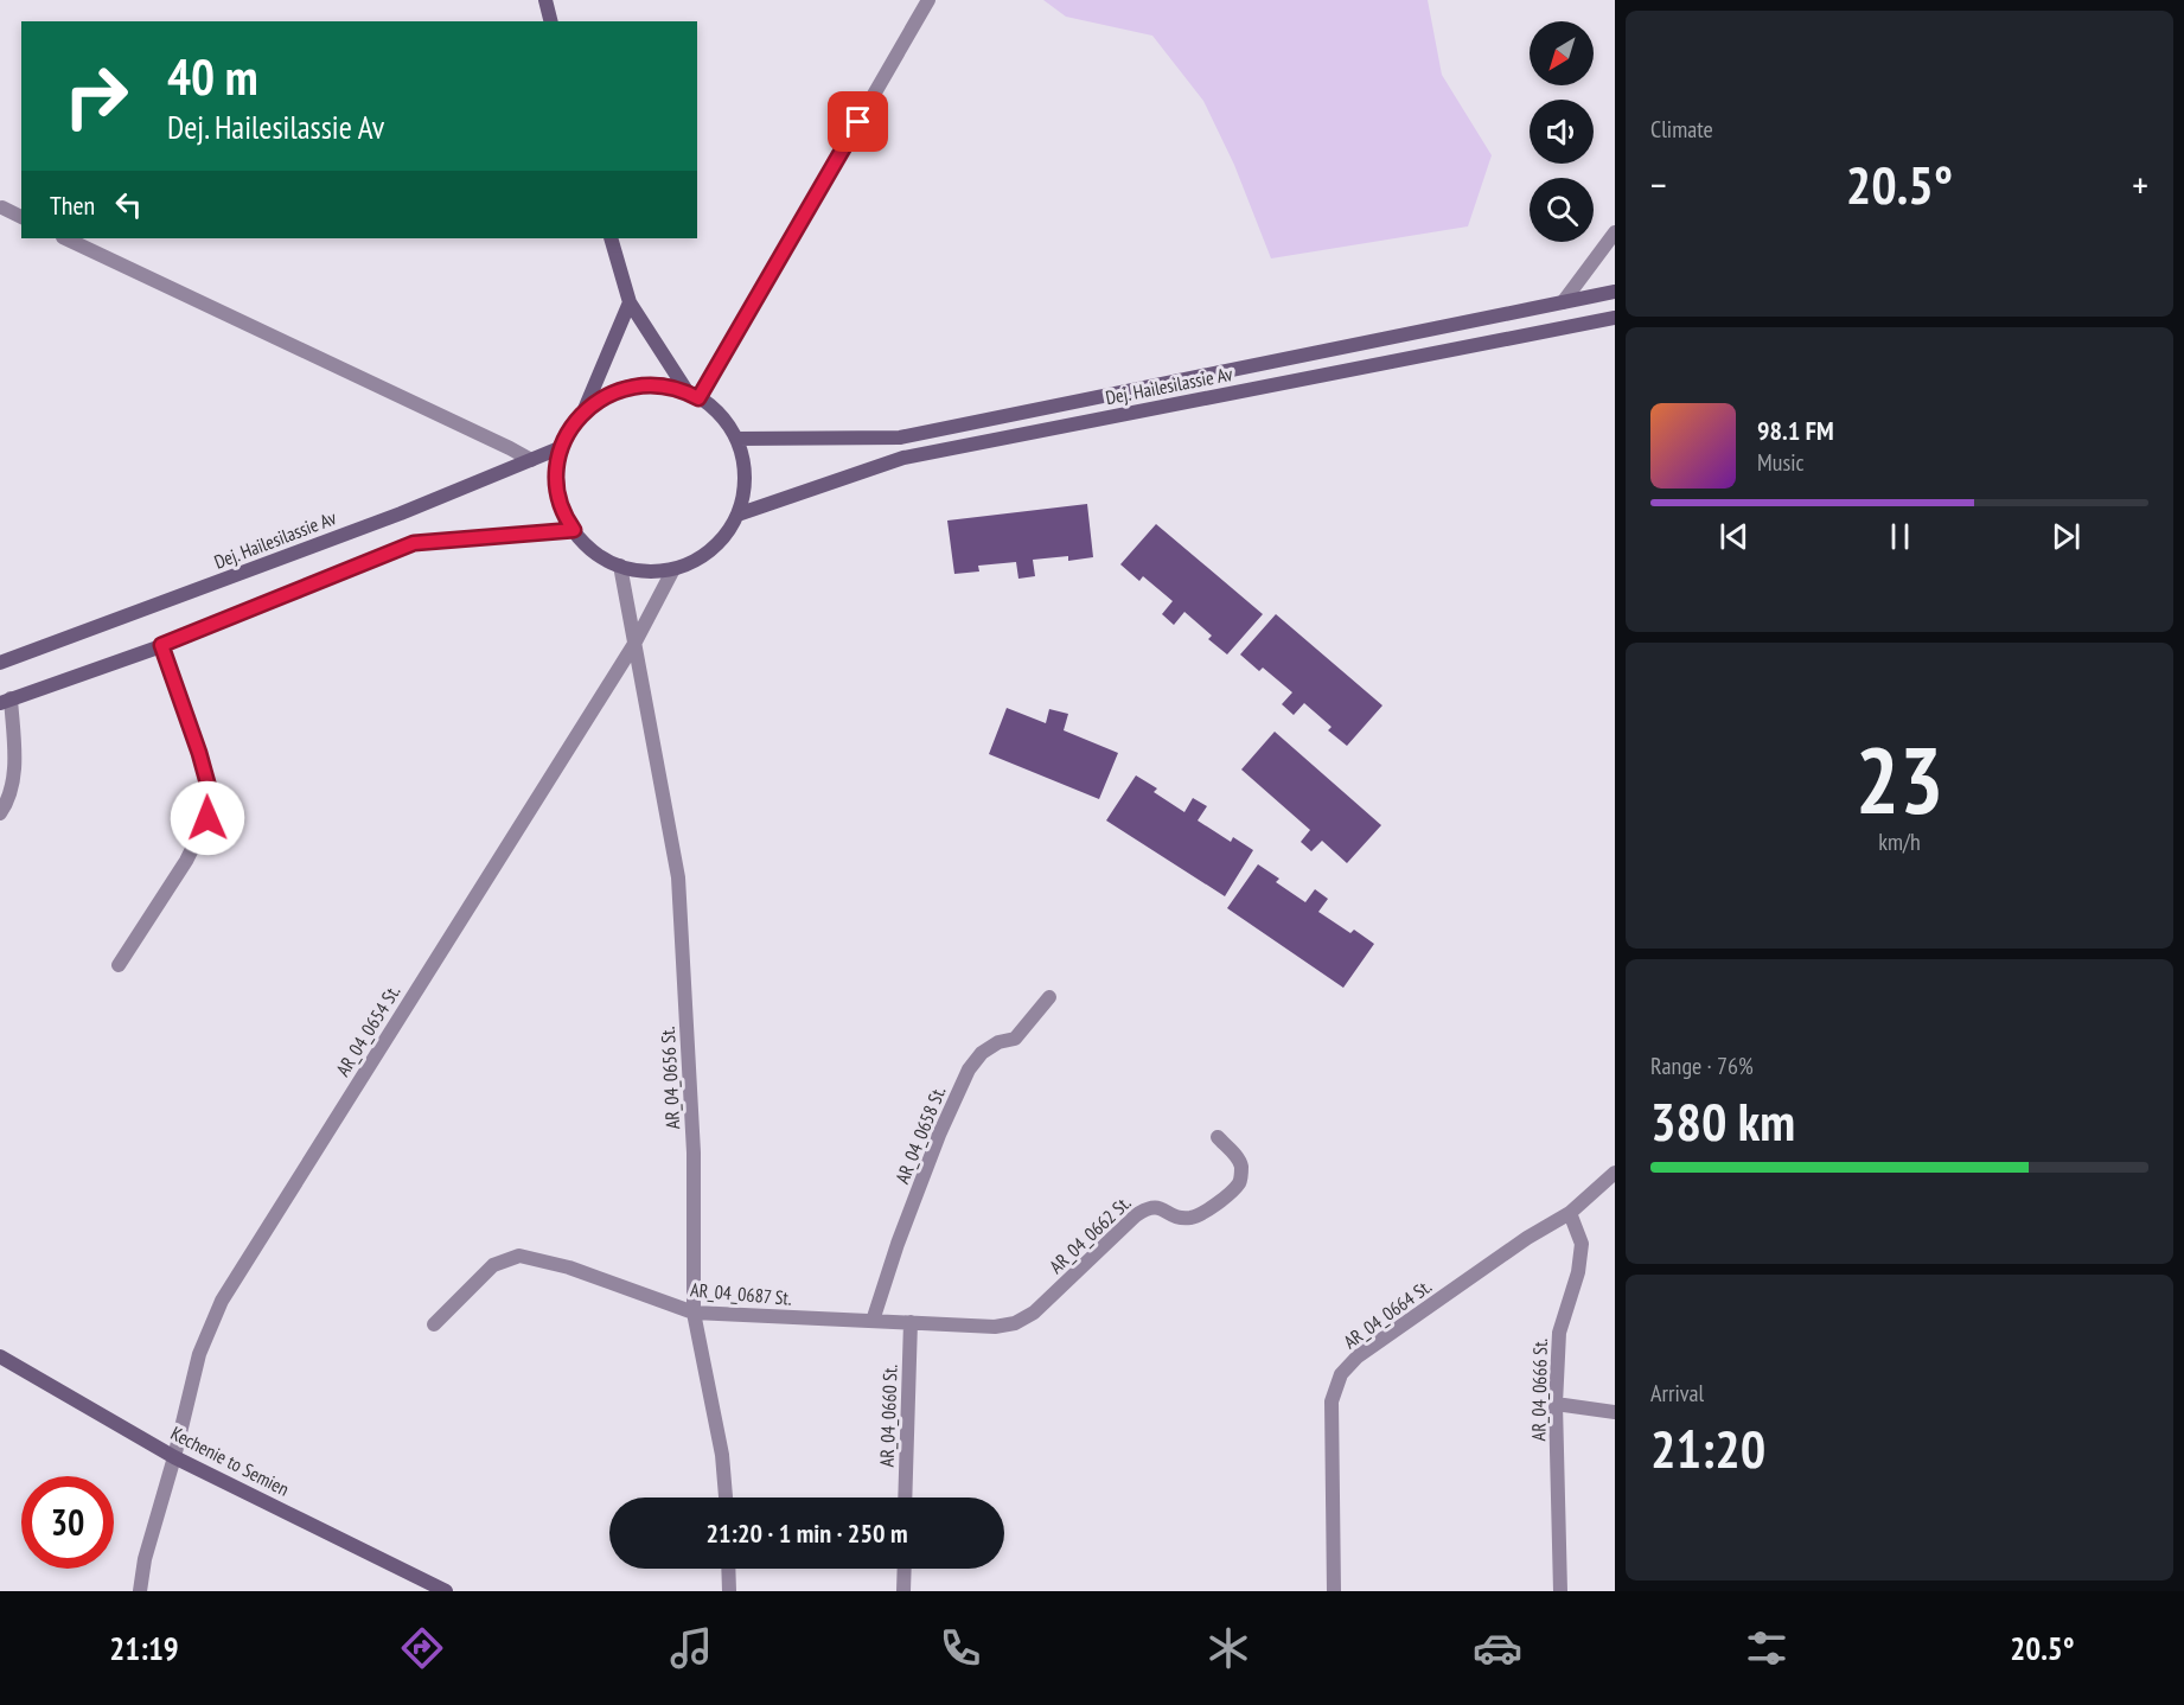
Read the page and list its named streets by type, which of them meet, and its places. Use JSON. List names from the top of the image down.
{
  "streets": {
    "main road": ["Dej. Hailesilassie Av", "Kechenie to Semien"],
    "street": [
      "AR_04_0654 St.",
      "AR_04_0656 St.",
      "AR_04_0658 St.",
      "AR_04_0662 St.",
      "AR_04_0687 St.",
      "AR_04_0664 St.",
      "AR_04_0666 St.",
      "AR_04_0660 St."
    ]
  },
  "crossings": [
    ["Dej. Hailesilassie Av", "AR_04_0654 St."],
    ["AR_04_0654 St.", "AR_04_0656 St."],
    ["AR_04_0654 St.", "Kechenie to Semien"],
    ["AR_04_0656 St.", "AR_04_0687 St."],
    ["AR_04_0658 St.", "AR_04_0687 St."],
    ["AR_04_0662 St.", "AR_04_0687 St."],
    ["AR_04_0687 St.", "AR_04_0660 St."],
    ["AR_04_0664 St.", "AR_04_0666 St."]
  ],
  "north": "bottom left",
  "page": {
    "tile": [
      "Climate",
      ["23", "km/h"],
      ["Range · 76%", "380 km"],
      ["Arrival", "21:20"]
    ],
    "turn": ["40 m", "Dej. Hailesilassie Av"],
    "heat": ["−", "20.5°", "+"],
    "then": "Then",
    "song": ["98.1 FM", "Music"],
    "limit": "30",
    "trip": "21:20 · 1 min · 250 m",
    "tabs": ["21:19", "20.5°"]
  }
}
